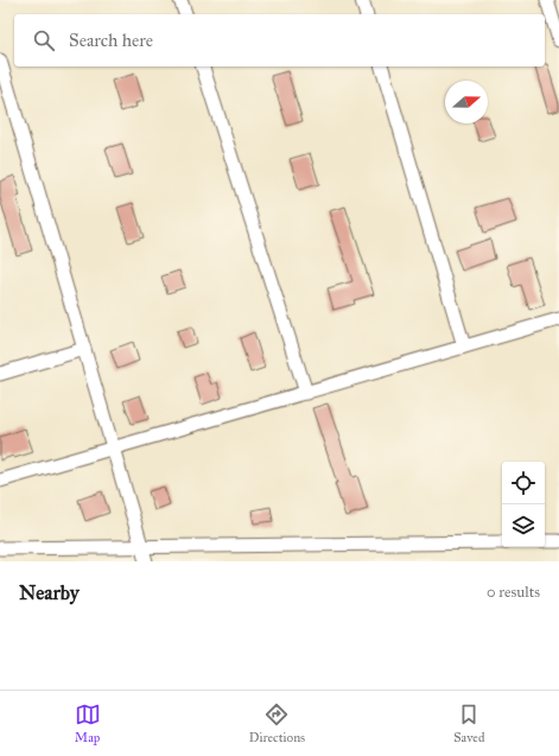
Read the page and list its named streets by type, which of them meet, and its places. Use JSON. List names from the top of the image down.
{
  "north": "right",
  "page": {
    "search": "Search here",
    "heading": ["Nearby", "0 results"],
    "nav": ["Map", "Directions", "Saved"]
  }
}
